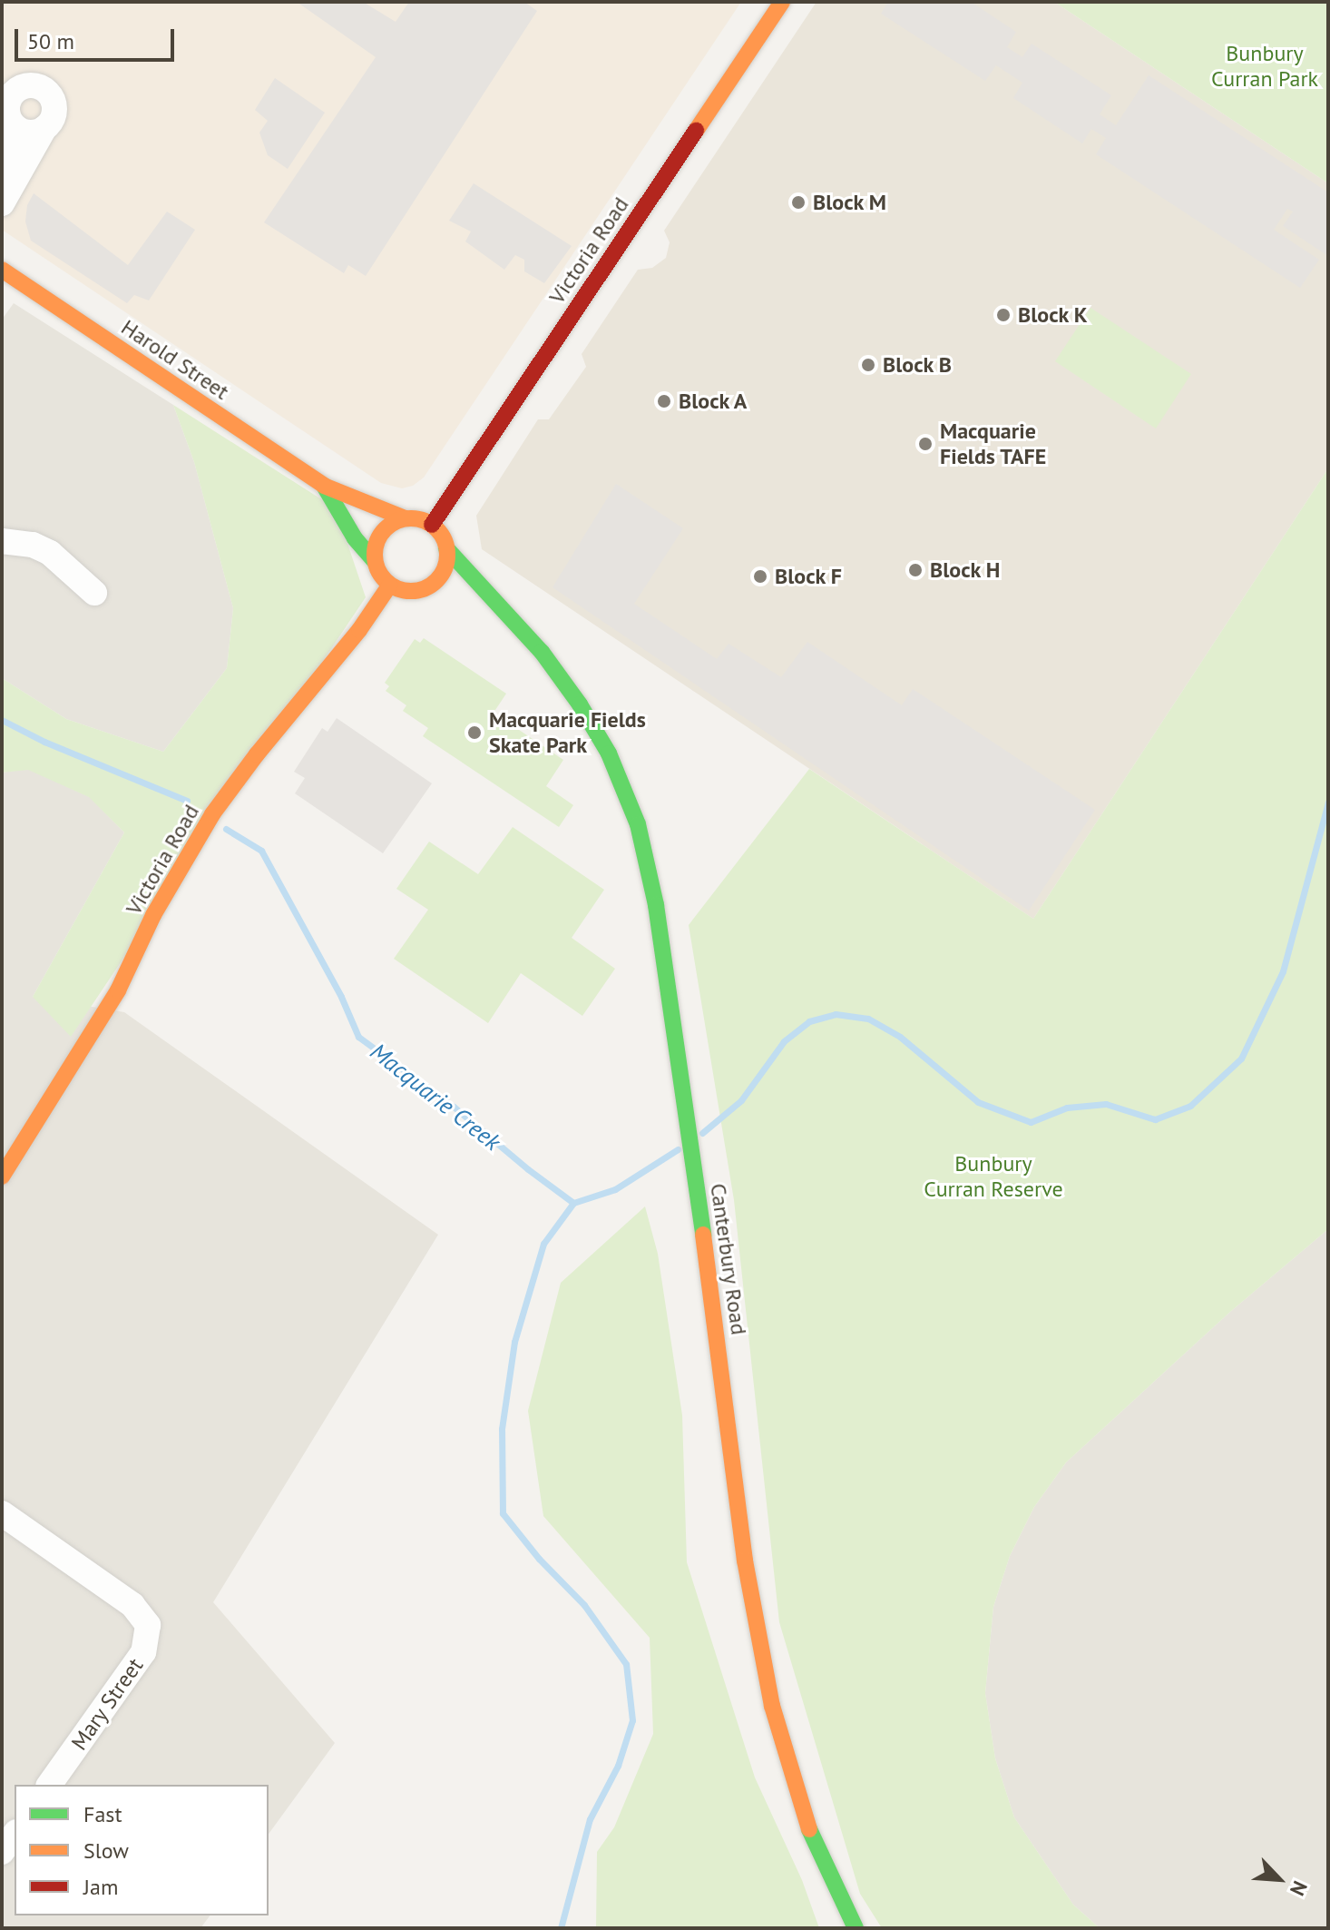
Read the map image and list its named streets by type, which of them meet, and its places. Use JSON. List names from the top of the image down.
{
  "streets": {
    "main road": ["Victoria Road", "Harold Street", "Canterbury Road"],
    "street": ["Mary Street"]
  },
  "crossings": [
    ["Victoria Road", "Harold Street"],
    ["Victoria Road", "Canterbury Road"],
    ["Harold Street", "Canterbury Road"]
  ],
  "water": ["Macquarie Creek"],
  "parks": ["Bunbury Curran Park", "Bunbury Curran Reserve"],
  "places": [
    "Block M",
    "Block K",
    "Block B",
    "Block A",
    "Macquarie Fields TAFE",
    "Block H",
    "Block F",
    "Macquarie Fields Skate Park"
  ],
  "legend": ["Fast", "Slow", "Jam"],
  "scale_bar": "50 m",
  "north": "bottom right"
}
